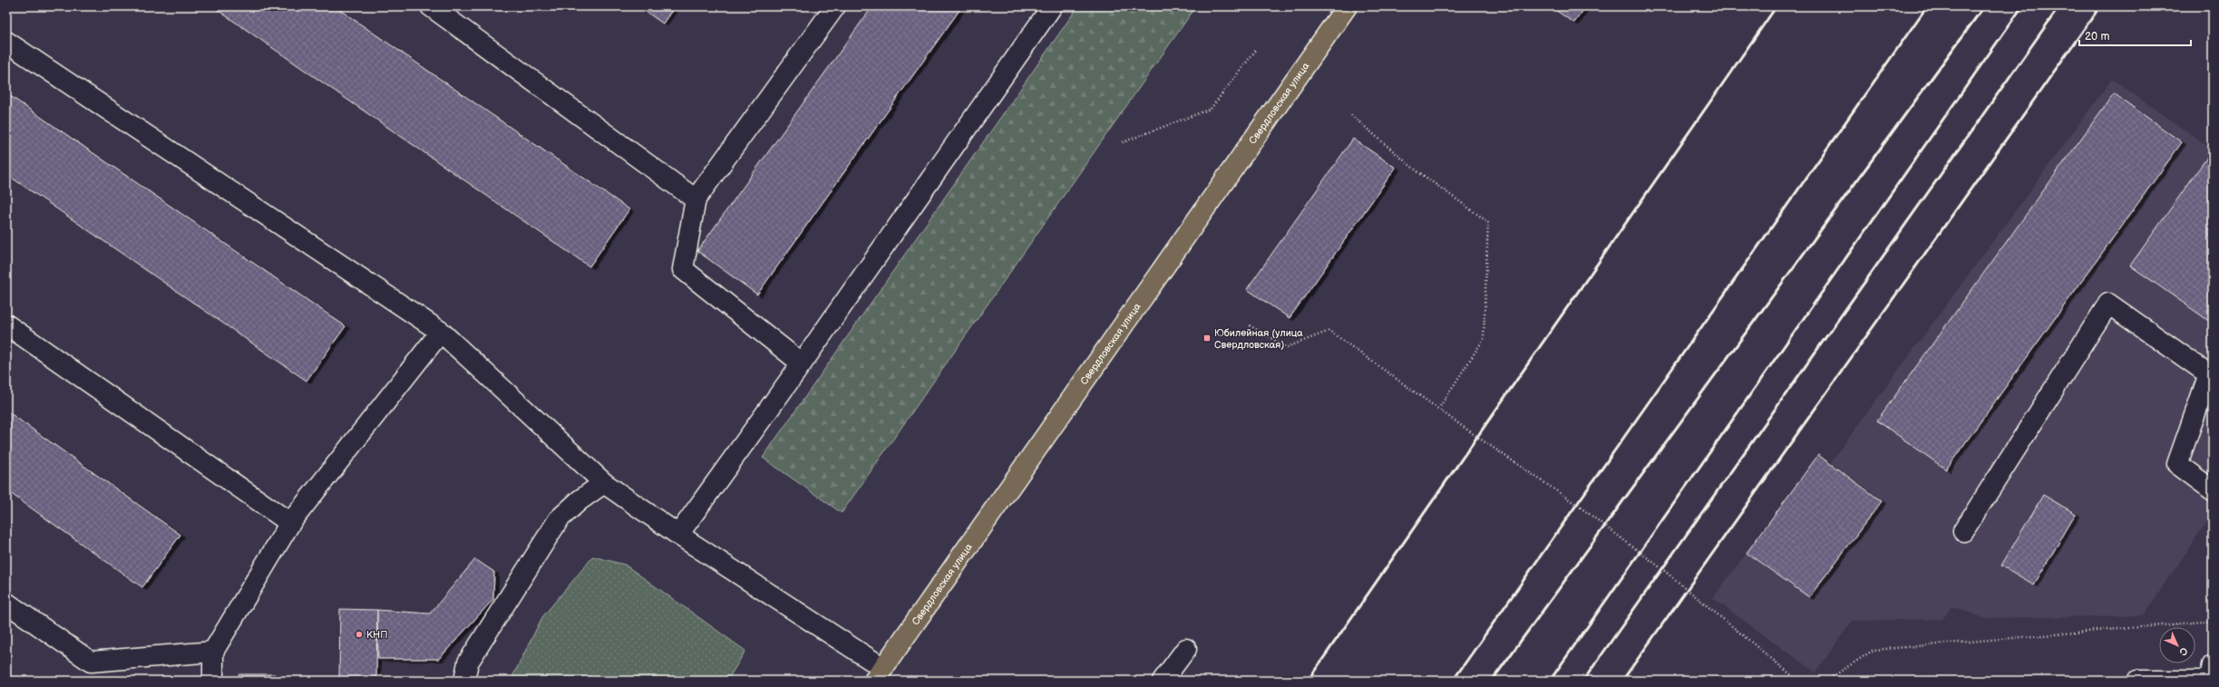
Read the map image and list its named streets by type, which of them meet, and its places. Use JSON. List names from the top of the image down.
{
  "streets": {
    "highway": ["Свердловская улица"]
  },
  "places": {
    "transit": ["Юбилейная (улица Свердловская)"],
    "other": ["КНП"]
  },
  "scale_bar": "20 m",
  "north": "bottom right"
}
